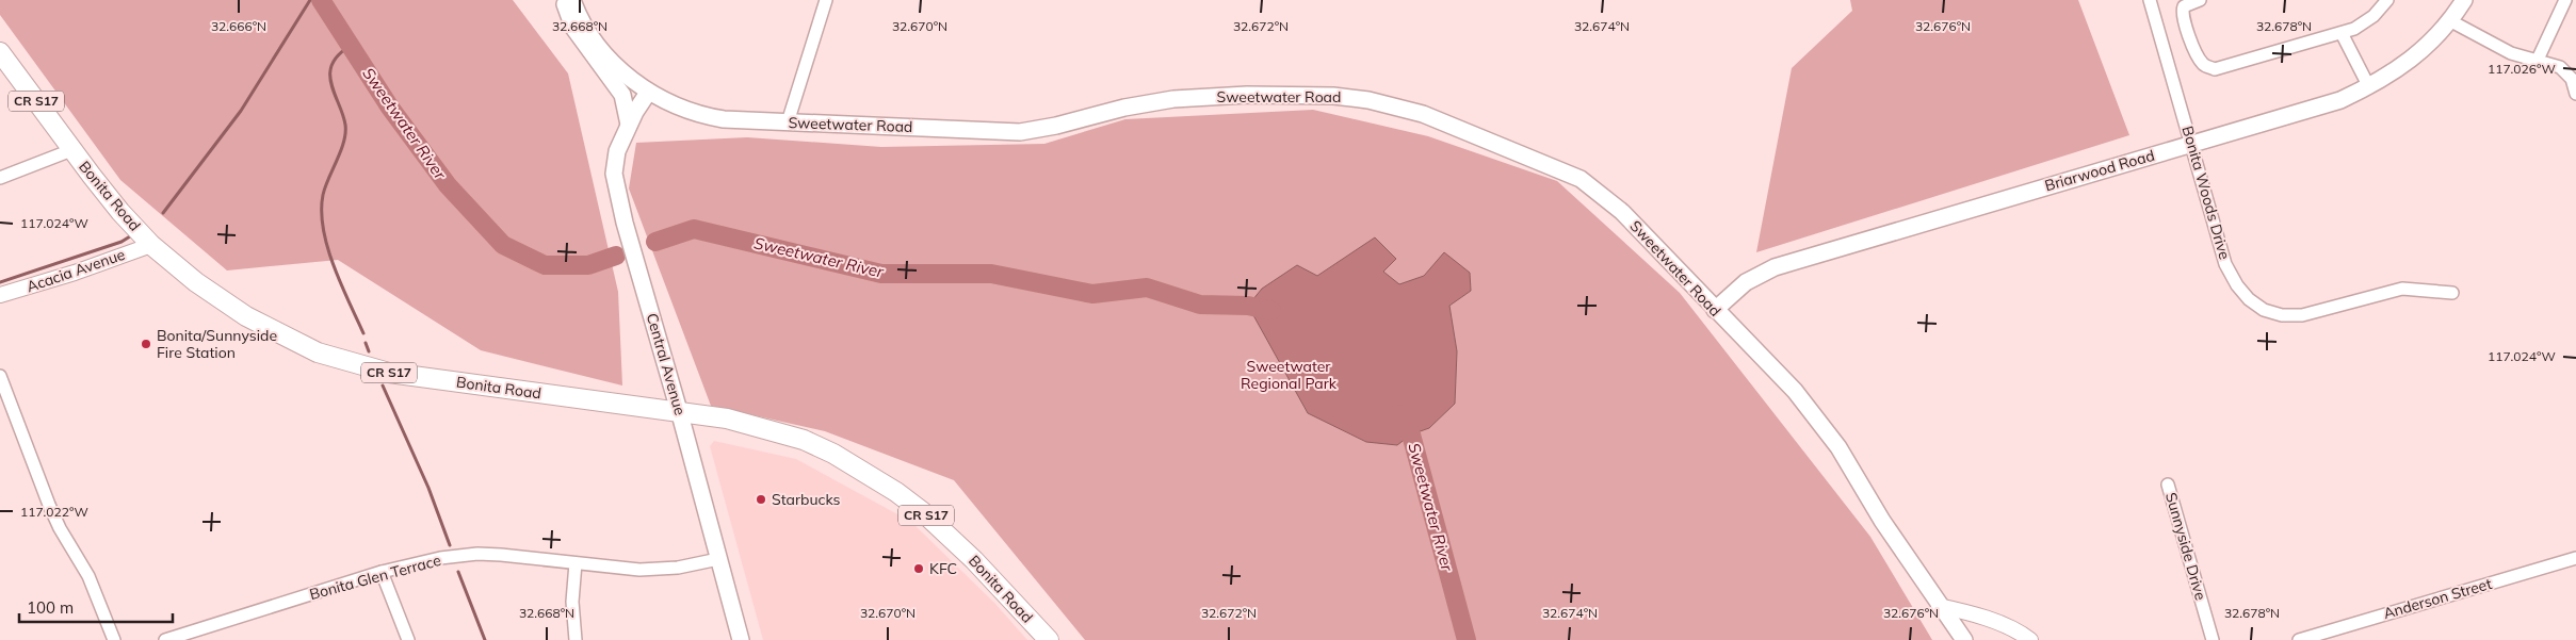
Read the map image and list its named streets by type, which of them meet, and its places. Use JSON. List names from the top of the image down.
{
  "streets": {
    "main road": [
      "Sweetwater Road",
      "CR S17",
      "Briarwood Road",
      "Bonita Road",
      "Central Avenue"
    ],
    "street": [
      "Bonita Woods Drive",
      "Acacia Avenue",
      "Sunnyside Drive",
      "Bonita Glen Terrace",
      "Anderson Street"
    ]
  },
  "crossings": [
    ["Sweetwater Road", "Briarwood Road"],
    ["Sweetwater Road", "Central Avenue"],
    ["Briarwood Road", "Bonita Woods Drive"],
    ["Bonita Road", "Acacia Avenue"],
    ["Bonita Road", "Central Avenue"],
    ["Central Avenue", "Bonita Glen Terrace"]
  ],
  "water": ["Sweetwater River"],
  "parks": ["Sweetwater Regional Park"],
  "places": ["Bonita/Sunnyside Fire Station", "Starbucks", "KFC"],
  "scale_bar": "100 m",
  "coordinates": [
    "32.676°N",
    "32.678°N",
    "32.666°N",
    "32.668°N",
    "32.670°N",
    "32.672°N",
    "32.674°N",
    "117.026°W",
    "117.024°W",
    "117.022°W"
  ]
}
